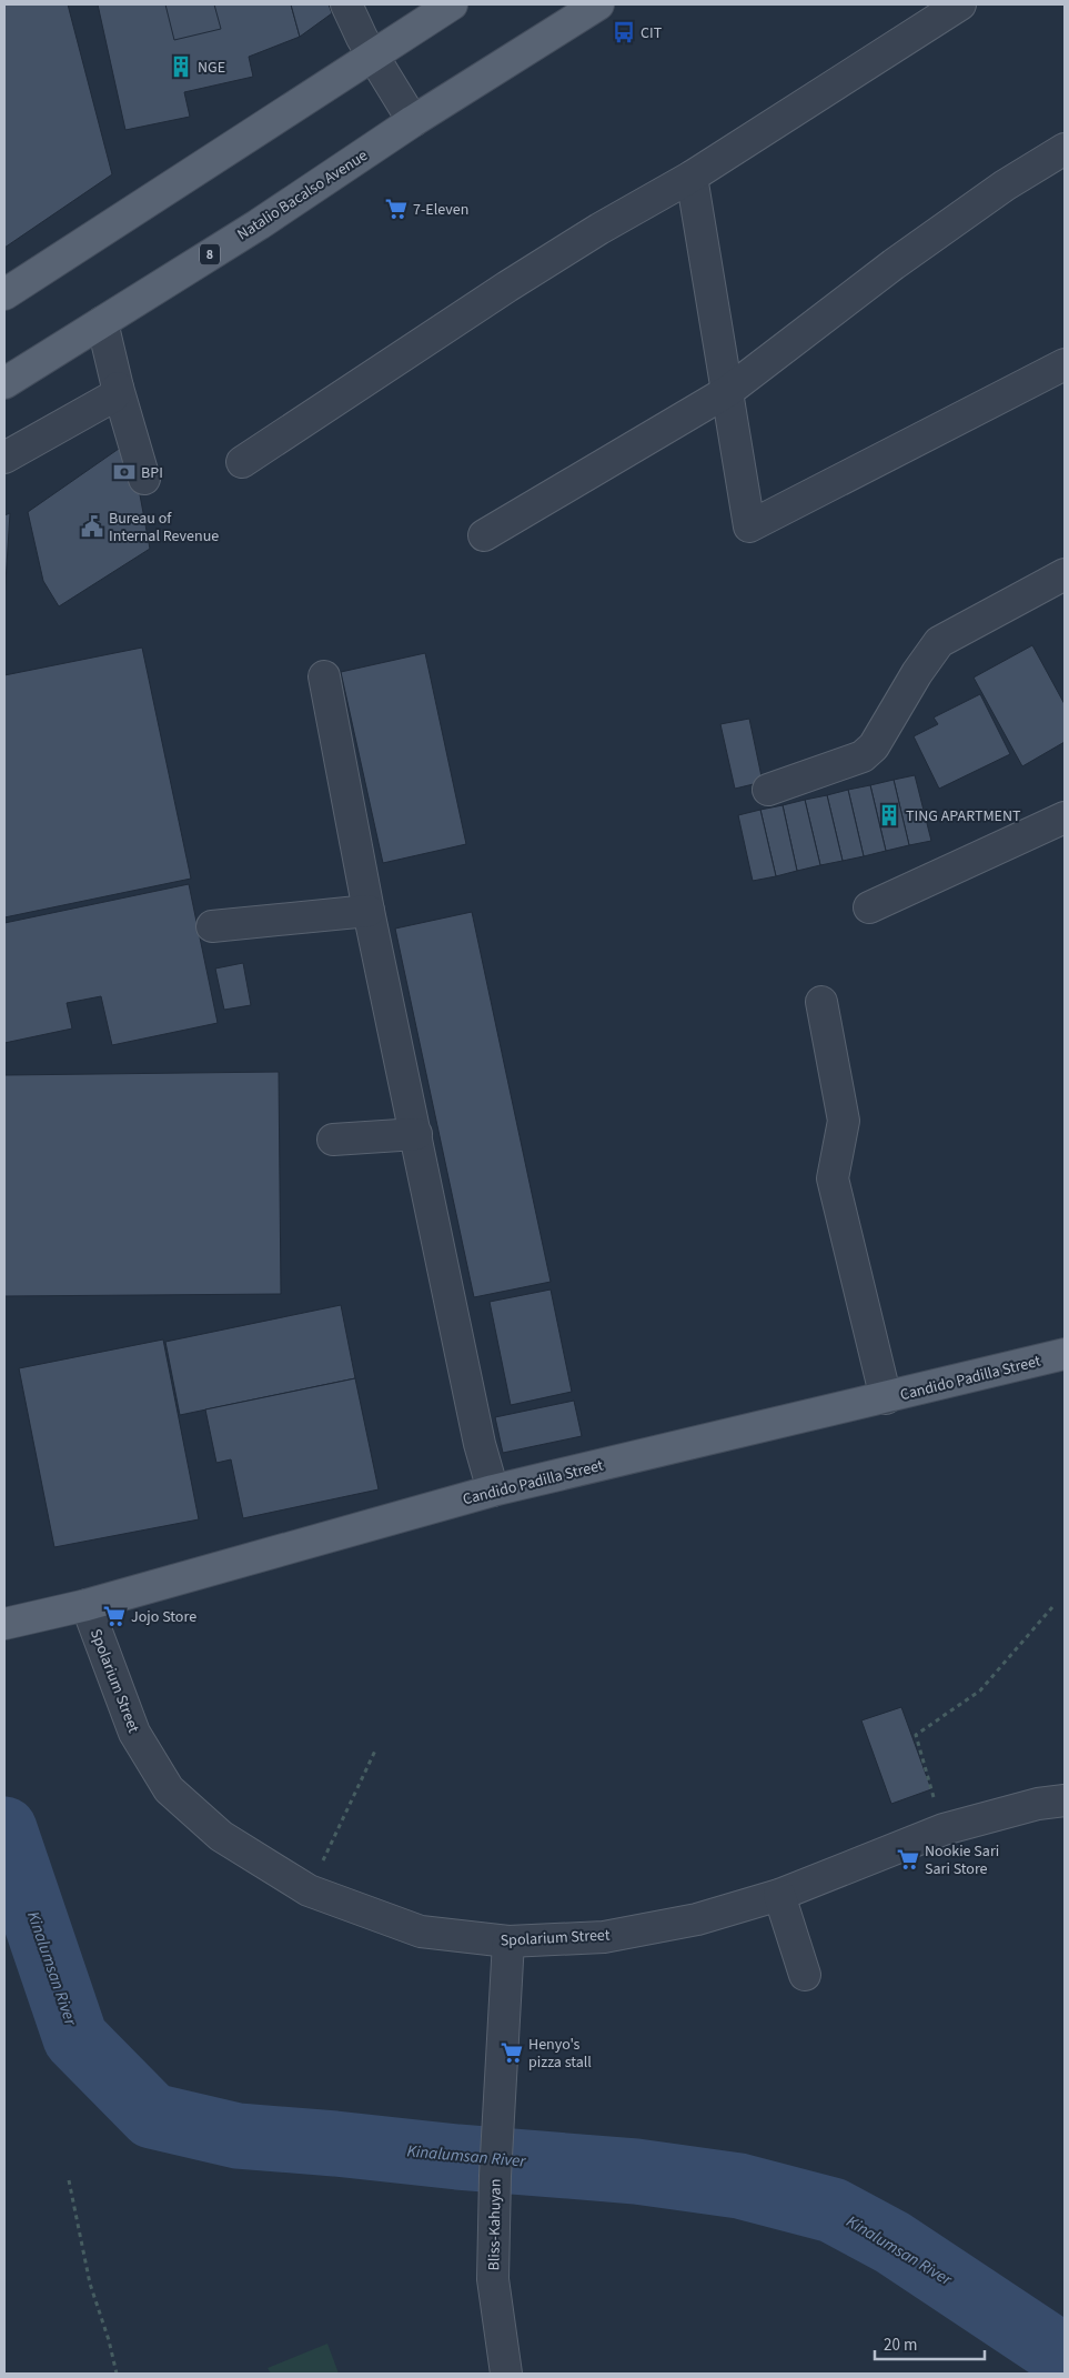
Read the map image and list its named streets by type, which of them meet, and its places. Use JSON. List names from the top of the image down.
{
  "streets": {
    "main road": ["Natalio Bacalso Avenue", "8", "Candido Padilla Street"],
    "street": ["Spolarium Street", "Bliss-Kahuyan"]
  },
  "crossings": [
    ["Candido Padilla Street", "Spolarium Street"],
    ["Spolarium Street", "Bliss-Kahuyan"]
  ],
  "water": ["Kinalumsan River"],
  "places": {
    "bus stop": ["CIT"],
    "building": ["NGE", "TING APARTMENT"],
    "supermarket": [
      "7-Eleven",
      "Jojo Store",
      "Nookie Sari Sari Store",
      "Henyo's pizza stall"
    ],
    "bank": ["BPI"],
    "public building": ["Bureau of Internal Revenue"]
  },
  "scale_bar": "20 m"
}
